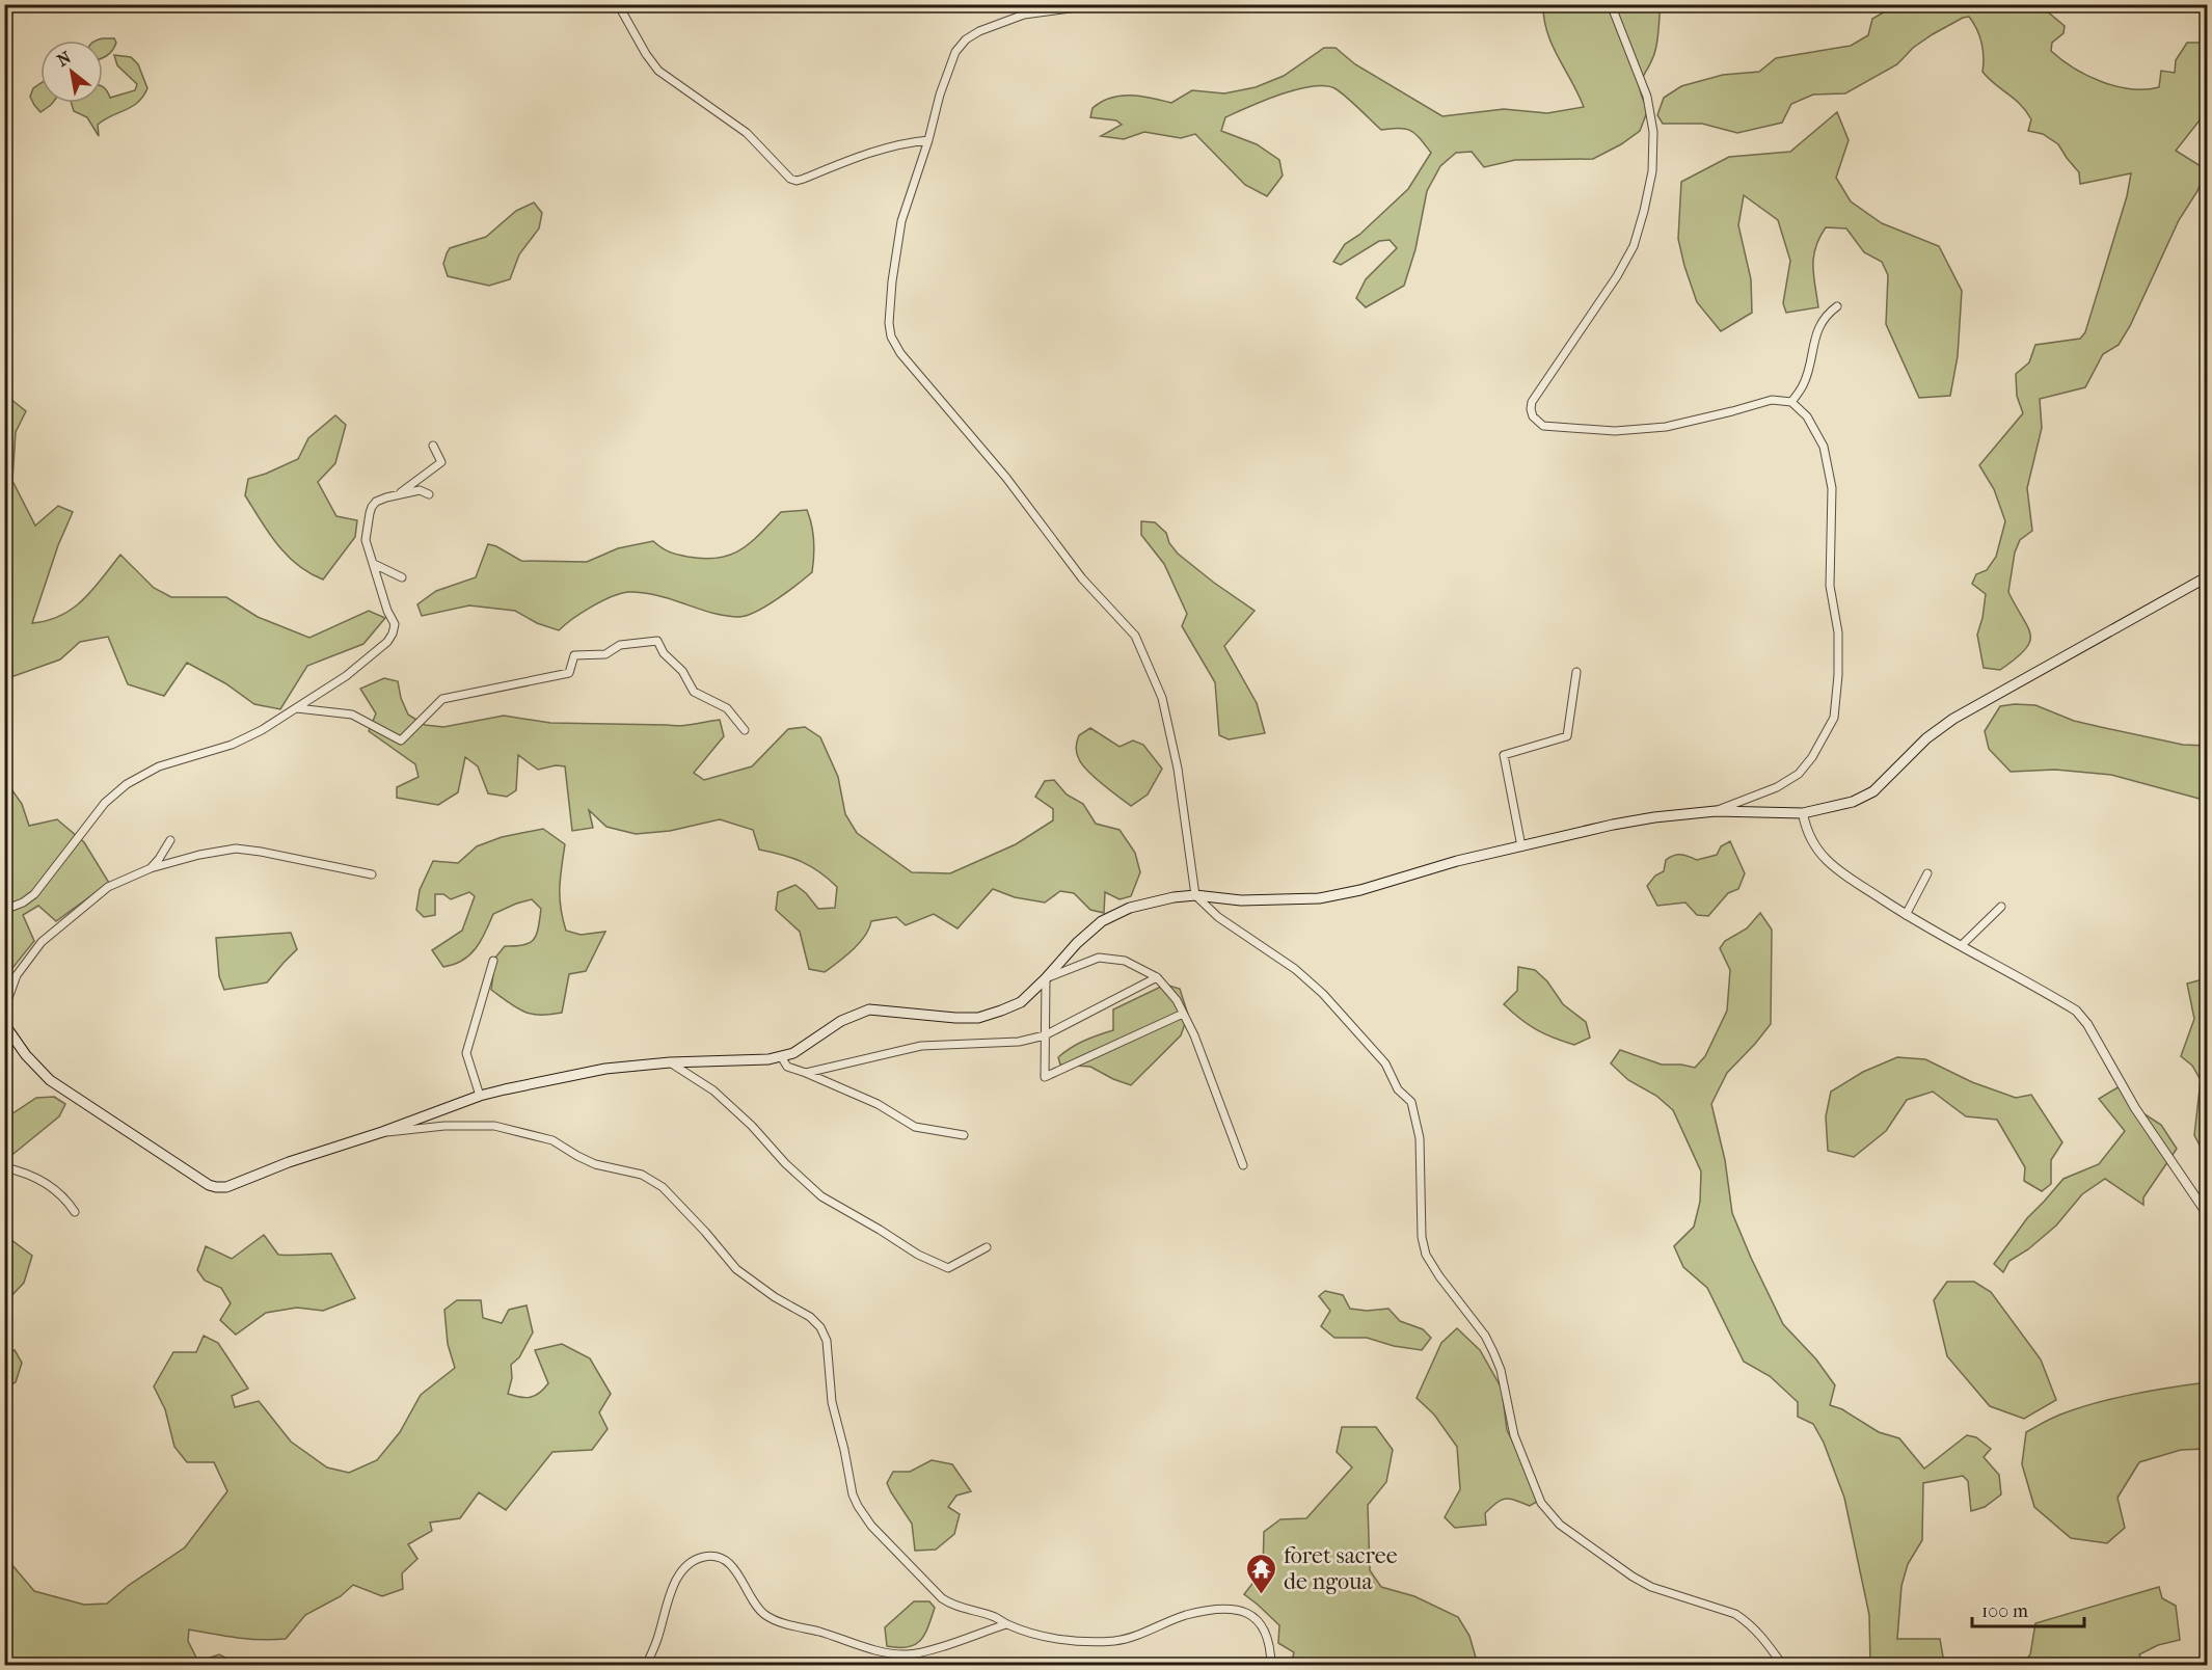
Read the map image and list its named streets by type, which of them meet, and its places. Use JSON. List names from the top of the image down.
{
  "places": {
    "temple": ["foret sacree de ngoua"]
  },
  "scale_bar": "100 m",
  "north": "top left"
}
